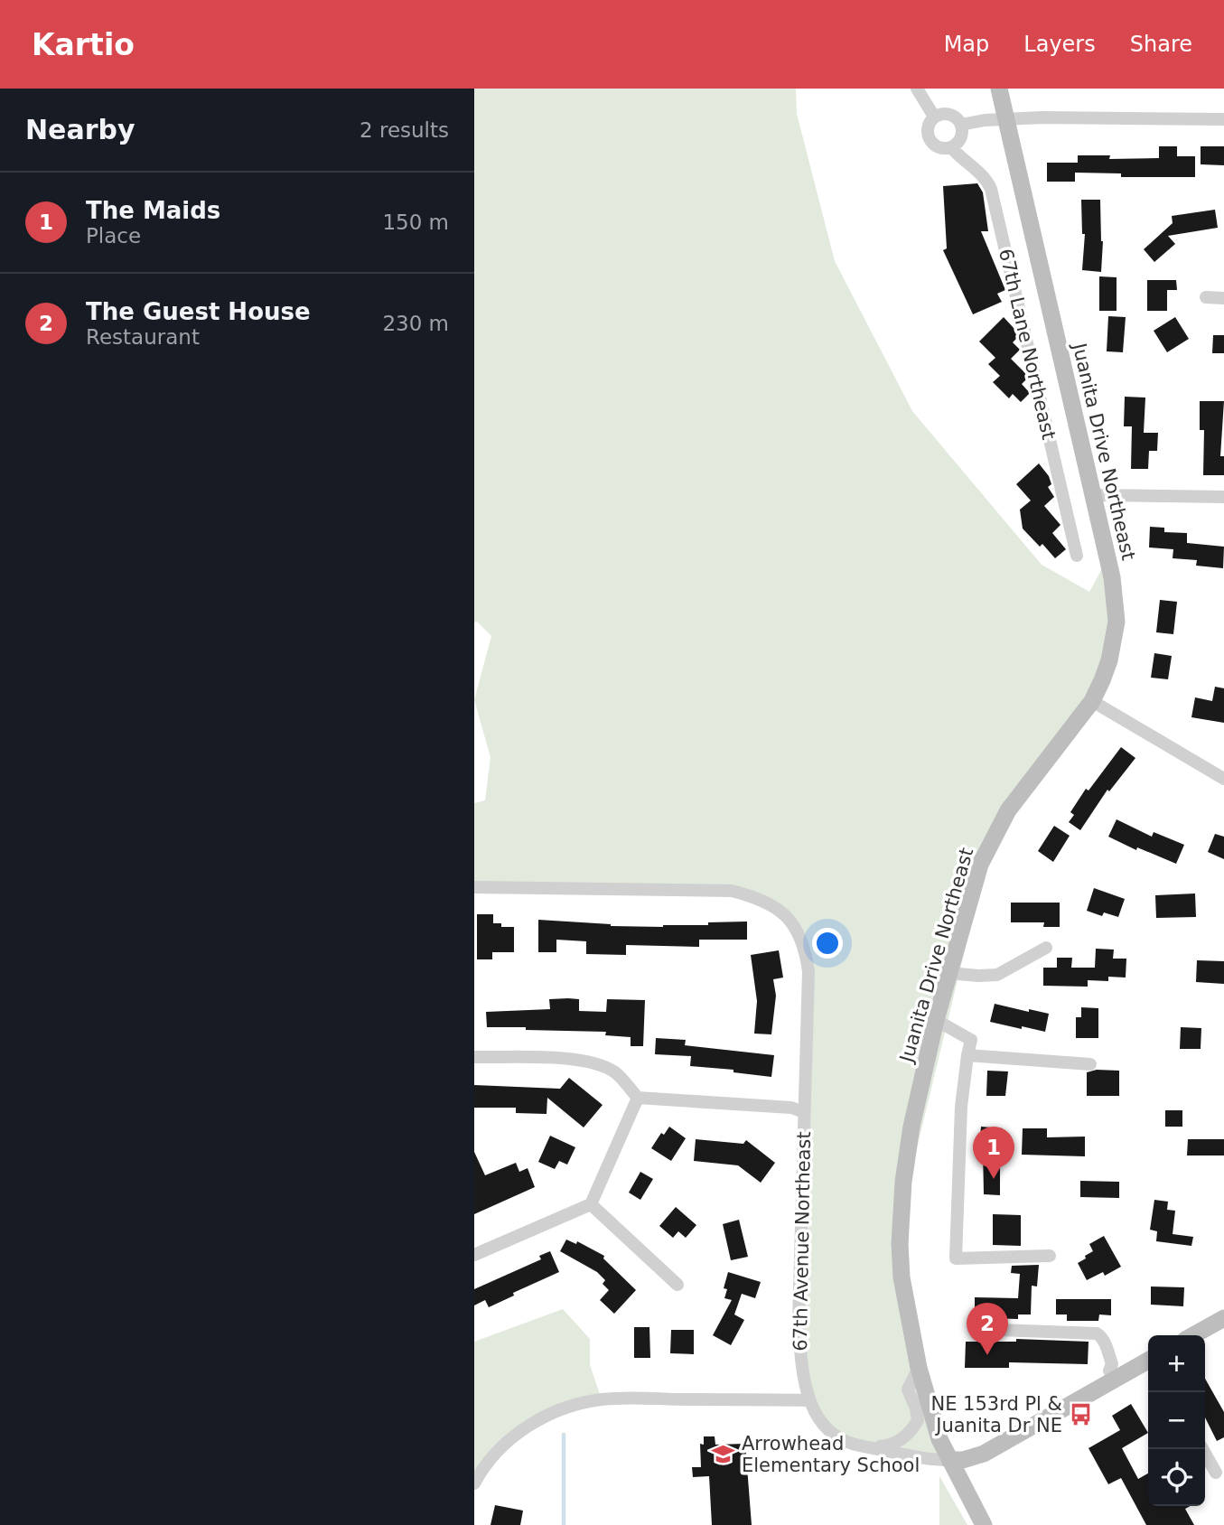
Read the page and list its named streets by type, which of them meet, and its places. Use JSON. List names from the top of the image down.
{
  "streets": {
    "main road": ["Juanita Drive Northeast"],
    "street": ["67th Lane Northeast", "67th Avenue Northeast"]
  },
  "crossings": [
    ["Juanita Drive Northeast", "67th Avenue Northeast"]
  ],
  "places": {
    "bus stop": ["NE 153rd Pl & Juanita Dr NE"],
    "school or university": ["Arrowhead Elementary School"]
  },
  "page": {
    "header": "Kartio",
    "nav": ["Map", "Layers", "Share"],
    "heading": ["Nearby", "2 results"],
    "list": [
      {
        "mark": "1",
        "name": "The Maids",
        "note": "Place",
        "value": "150 m"
      },
      {
        "mark": "2",
        "name": "The Guest House",
        "note": "Restaurant",
        "value": "230 m"
      }
    ],
    "pins": ["1", "2"],
    "map_buttons": ["+", "−"]
  }
}
